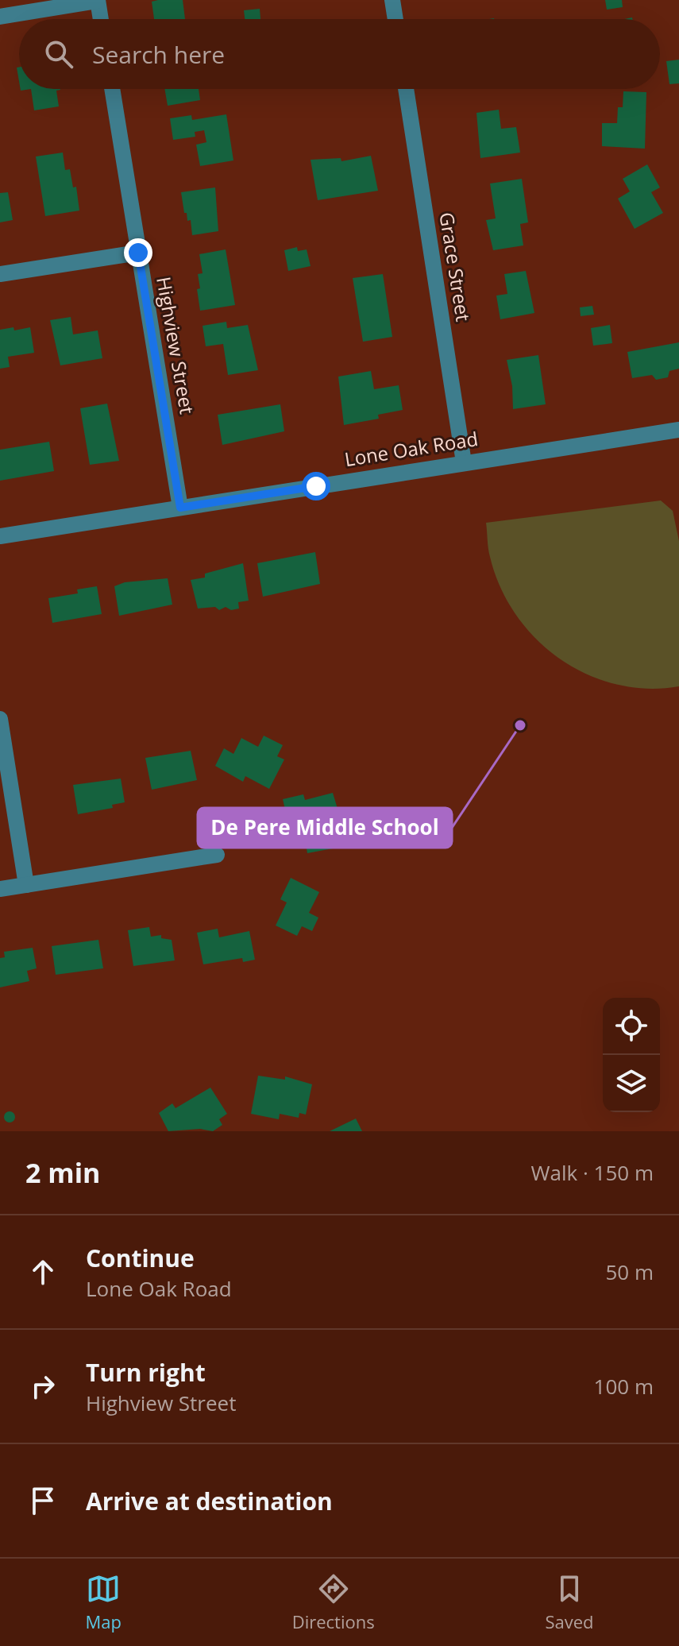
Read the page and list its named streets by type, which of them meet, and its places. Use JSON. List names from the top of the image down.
{
  "streets": {
    "street": ["Grace Street", "Highview Street", "Lone Oak Road"]
  },
  "crossings": [
    ["Grace Street", "Lone Oak Road"],
    ["Highview Street", "Lone Oak Road"]
  ],
  "places": ["De Pere Middle School"],
  "page": {
    "search": "Search here",
    "heading": ["2 min", "Walk · 150 m"],
    "list": [
      ["Continue", "Lone Oak Road", "50 m"],
      ["Turn right", "Highview Street", "100 m"],
      "Arrive at destination"
    ],
    "nav": ["Map", "Directions", "Saved"]
  }
}
